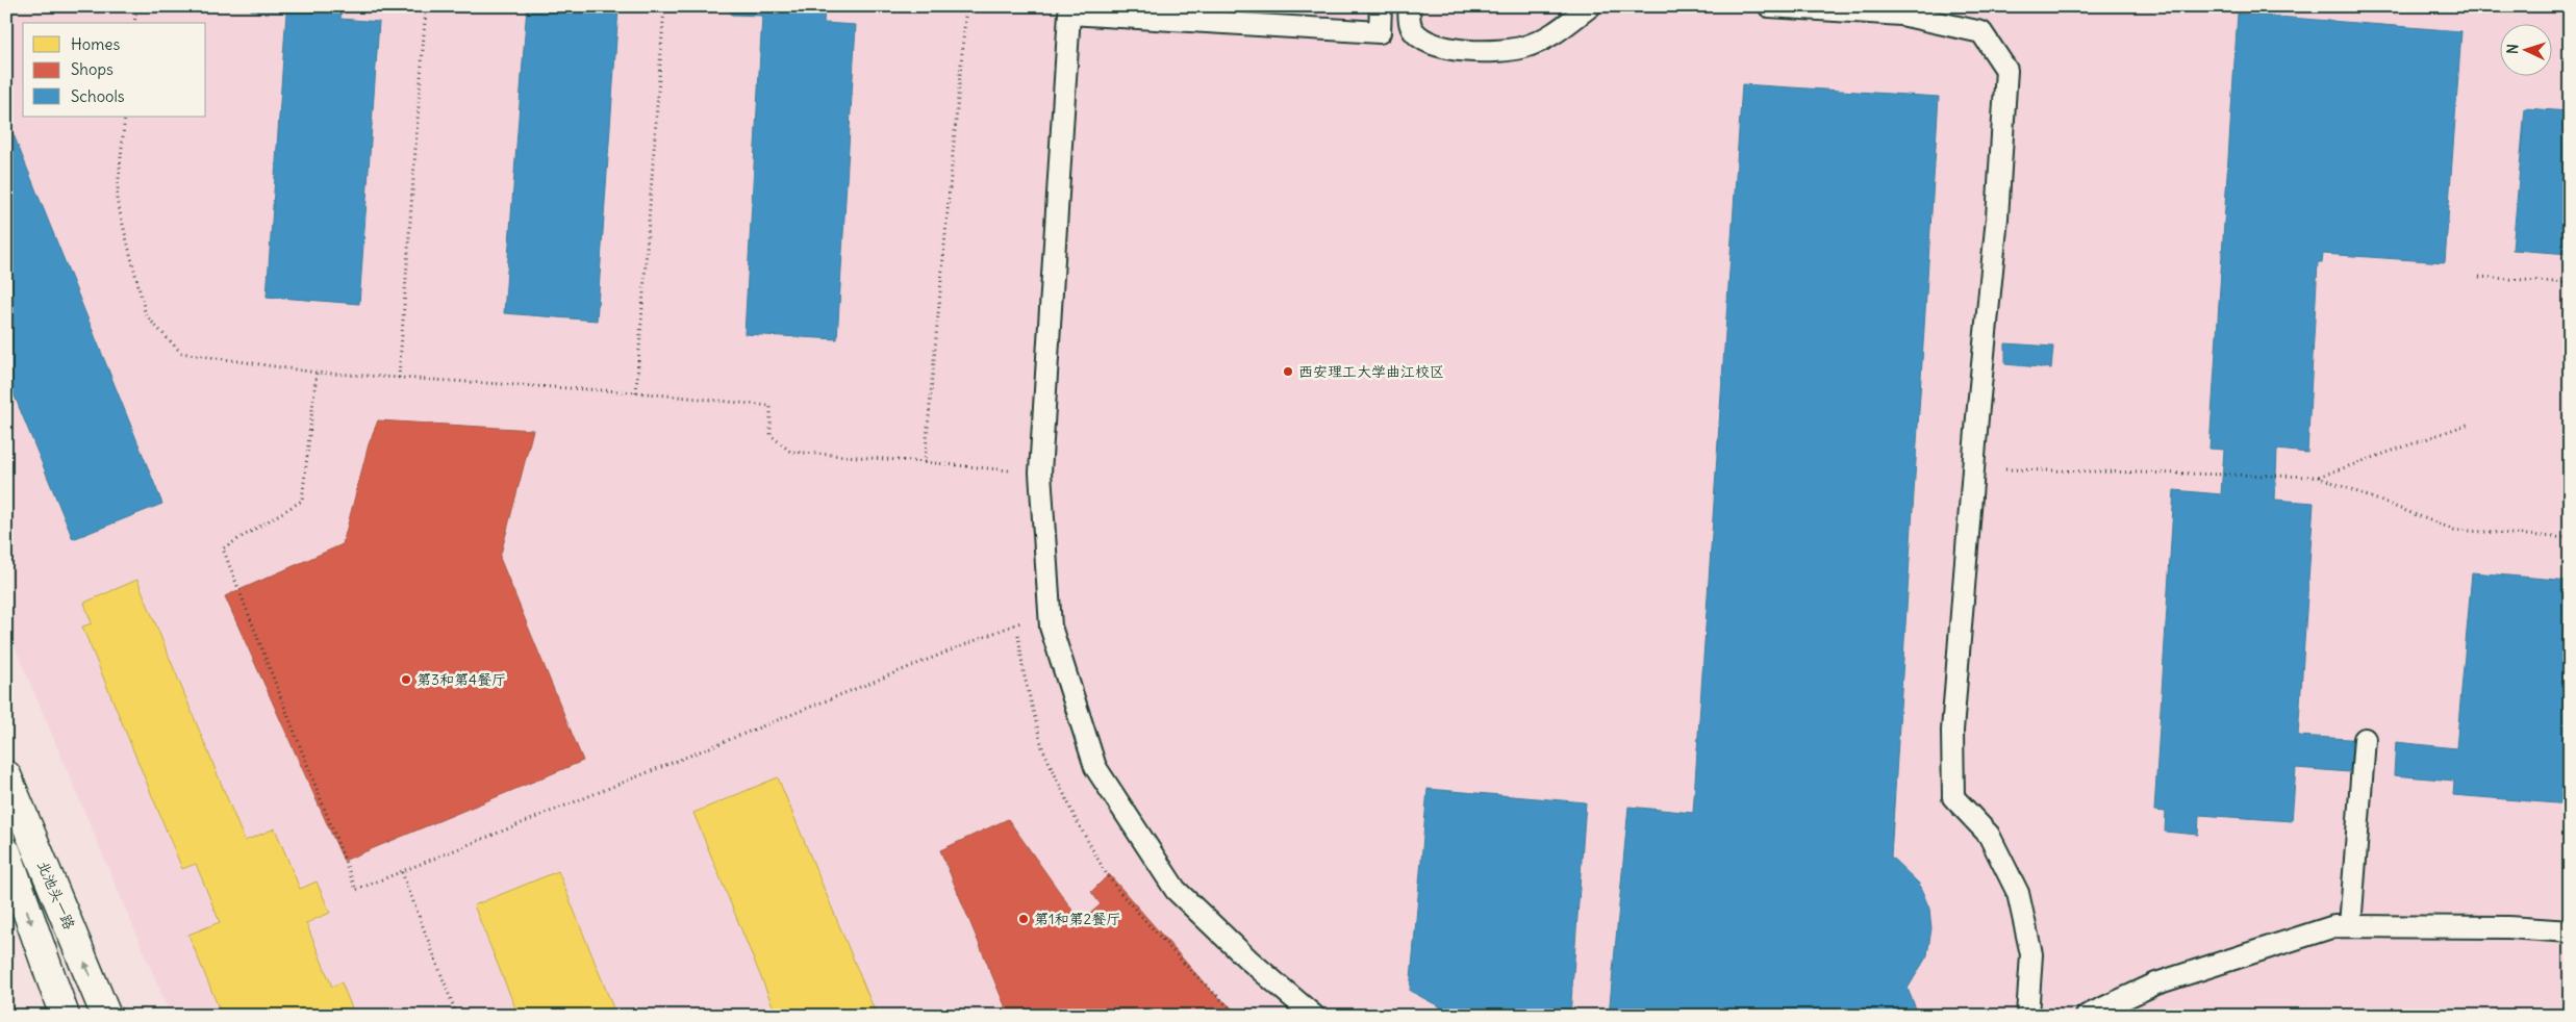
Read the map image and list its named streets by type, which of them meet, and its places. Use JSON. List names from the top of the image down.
{
  "streets": {
    "street": ["北池头一路"]
  },
  "places": ["西安理工大学曲江校区", "第3和第4餐厅", "第1和第2餐厅"],
  "legend": ["Homes", "Shops", "Schools"],
  "north": "left"
}
